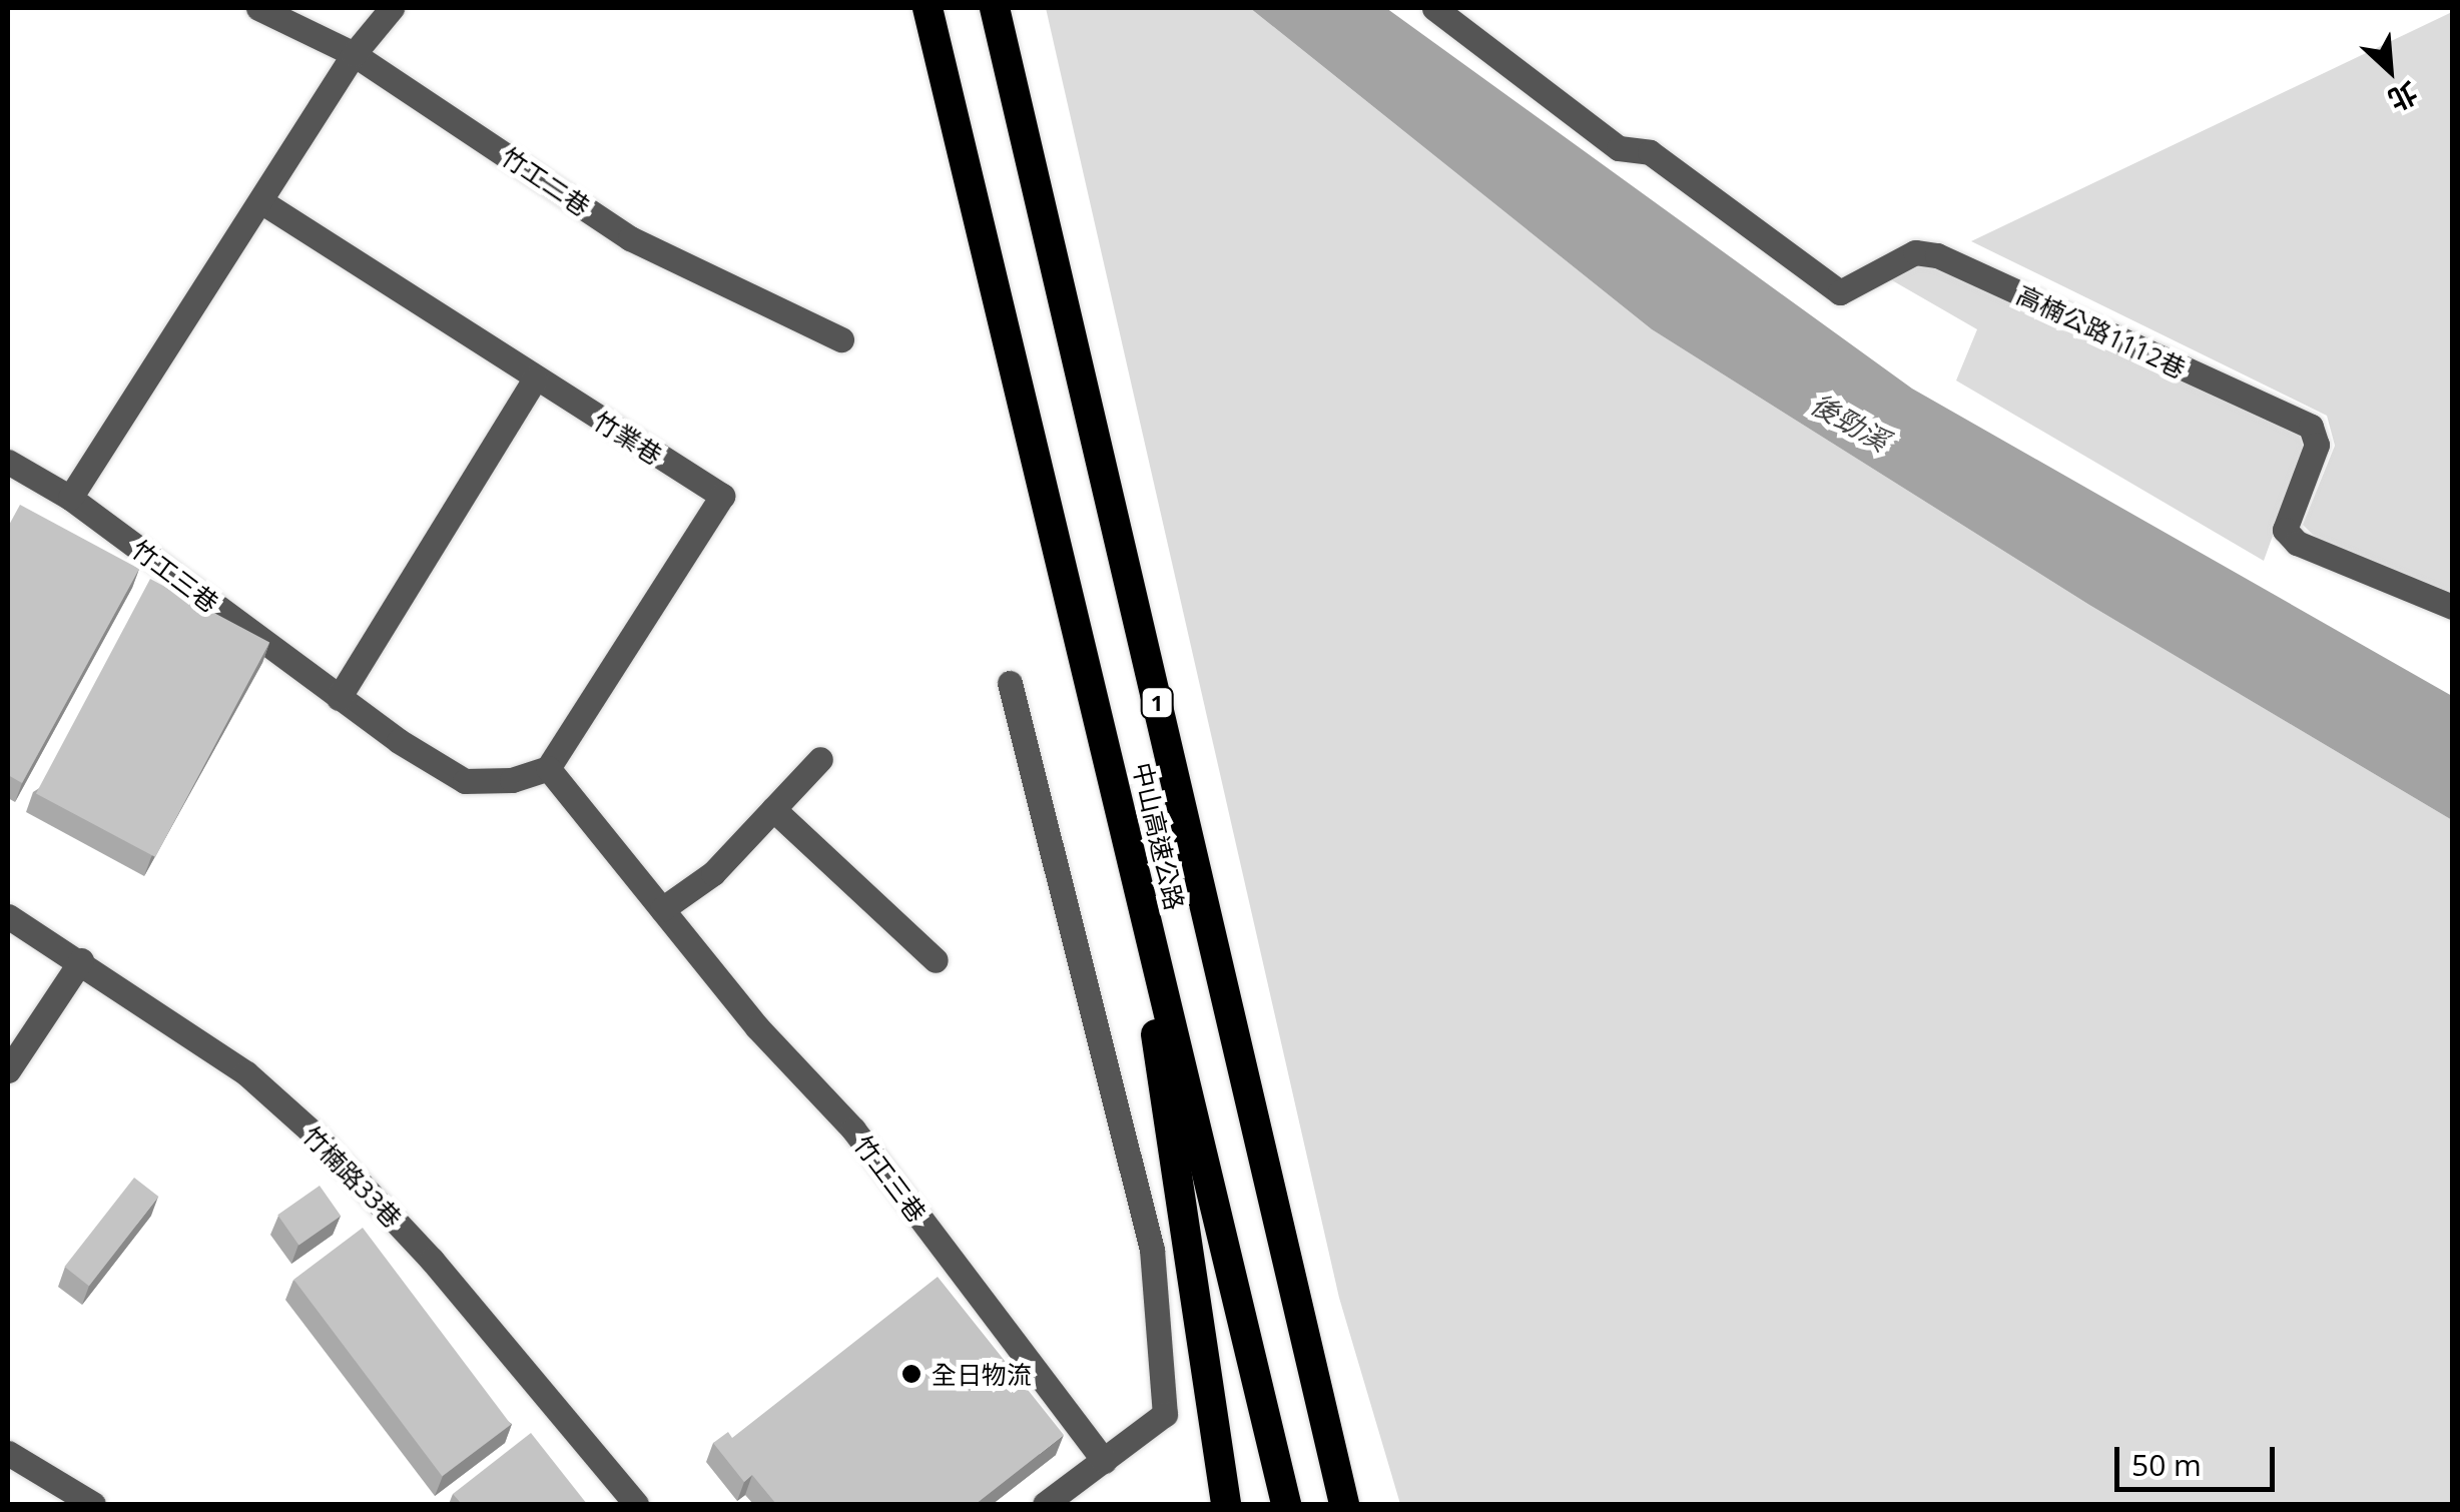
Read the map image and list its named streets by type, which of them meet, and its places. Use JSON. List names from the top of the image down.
{
  "streets": {
    "highway": ["1", "中山高速公路"],
    "street": [
      "竹工二巷",
      "高楠公路1112巷",
      "竹業巷",
      "竹工三巷",
      "竹楠路33巷"
    ]
  },
  "crossings": [
    ["竹業巷", "竹工三巷"]
  ],
  "water": ["後勁溪"],
  "places": ["全日物流"],
  "scale_bar": "50 m",
  "north": "bottom right"
}
